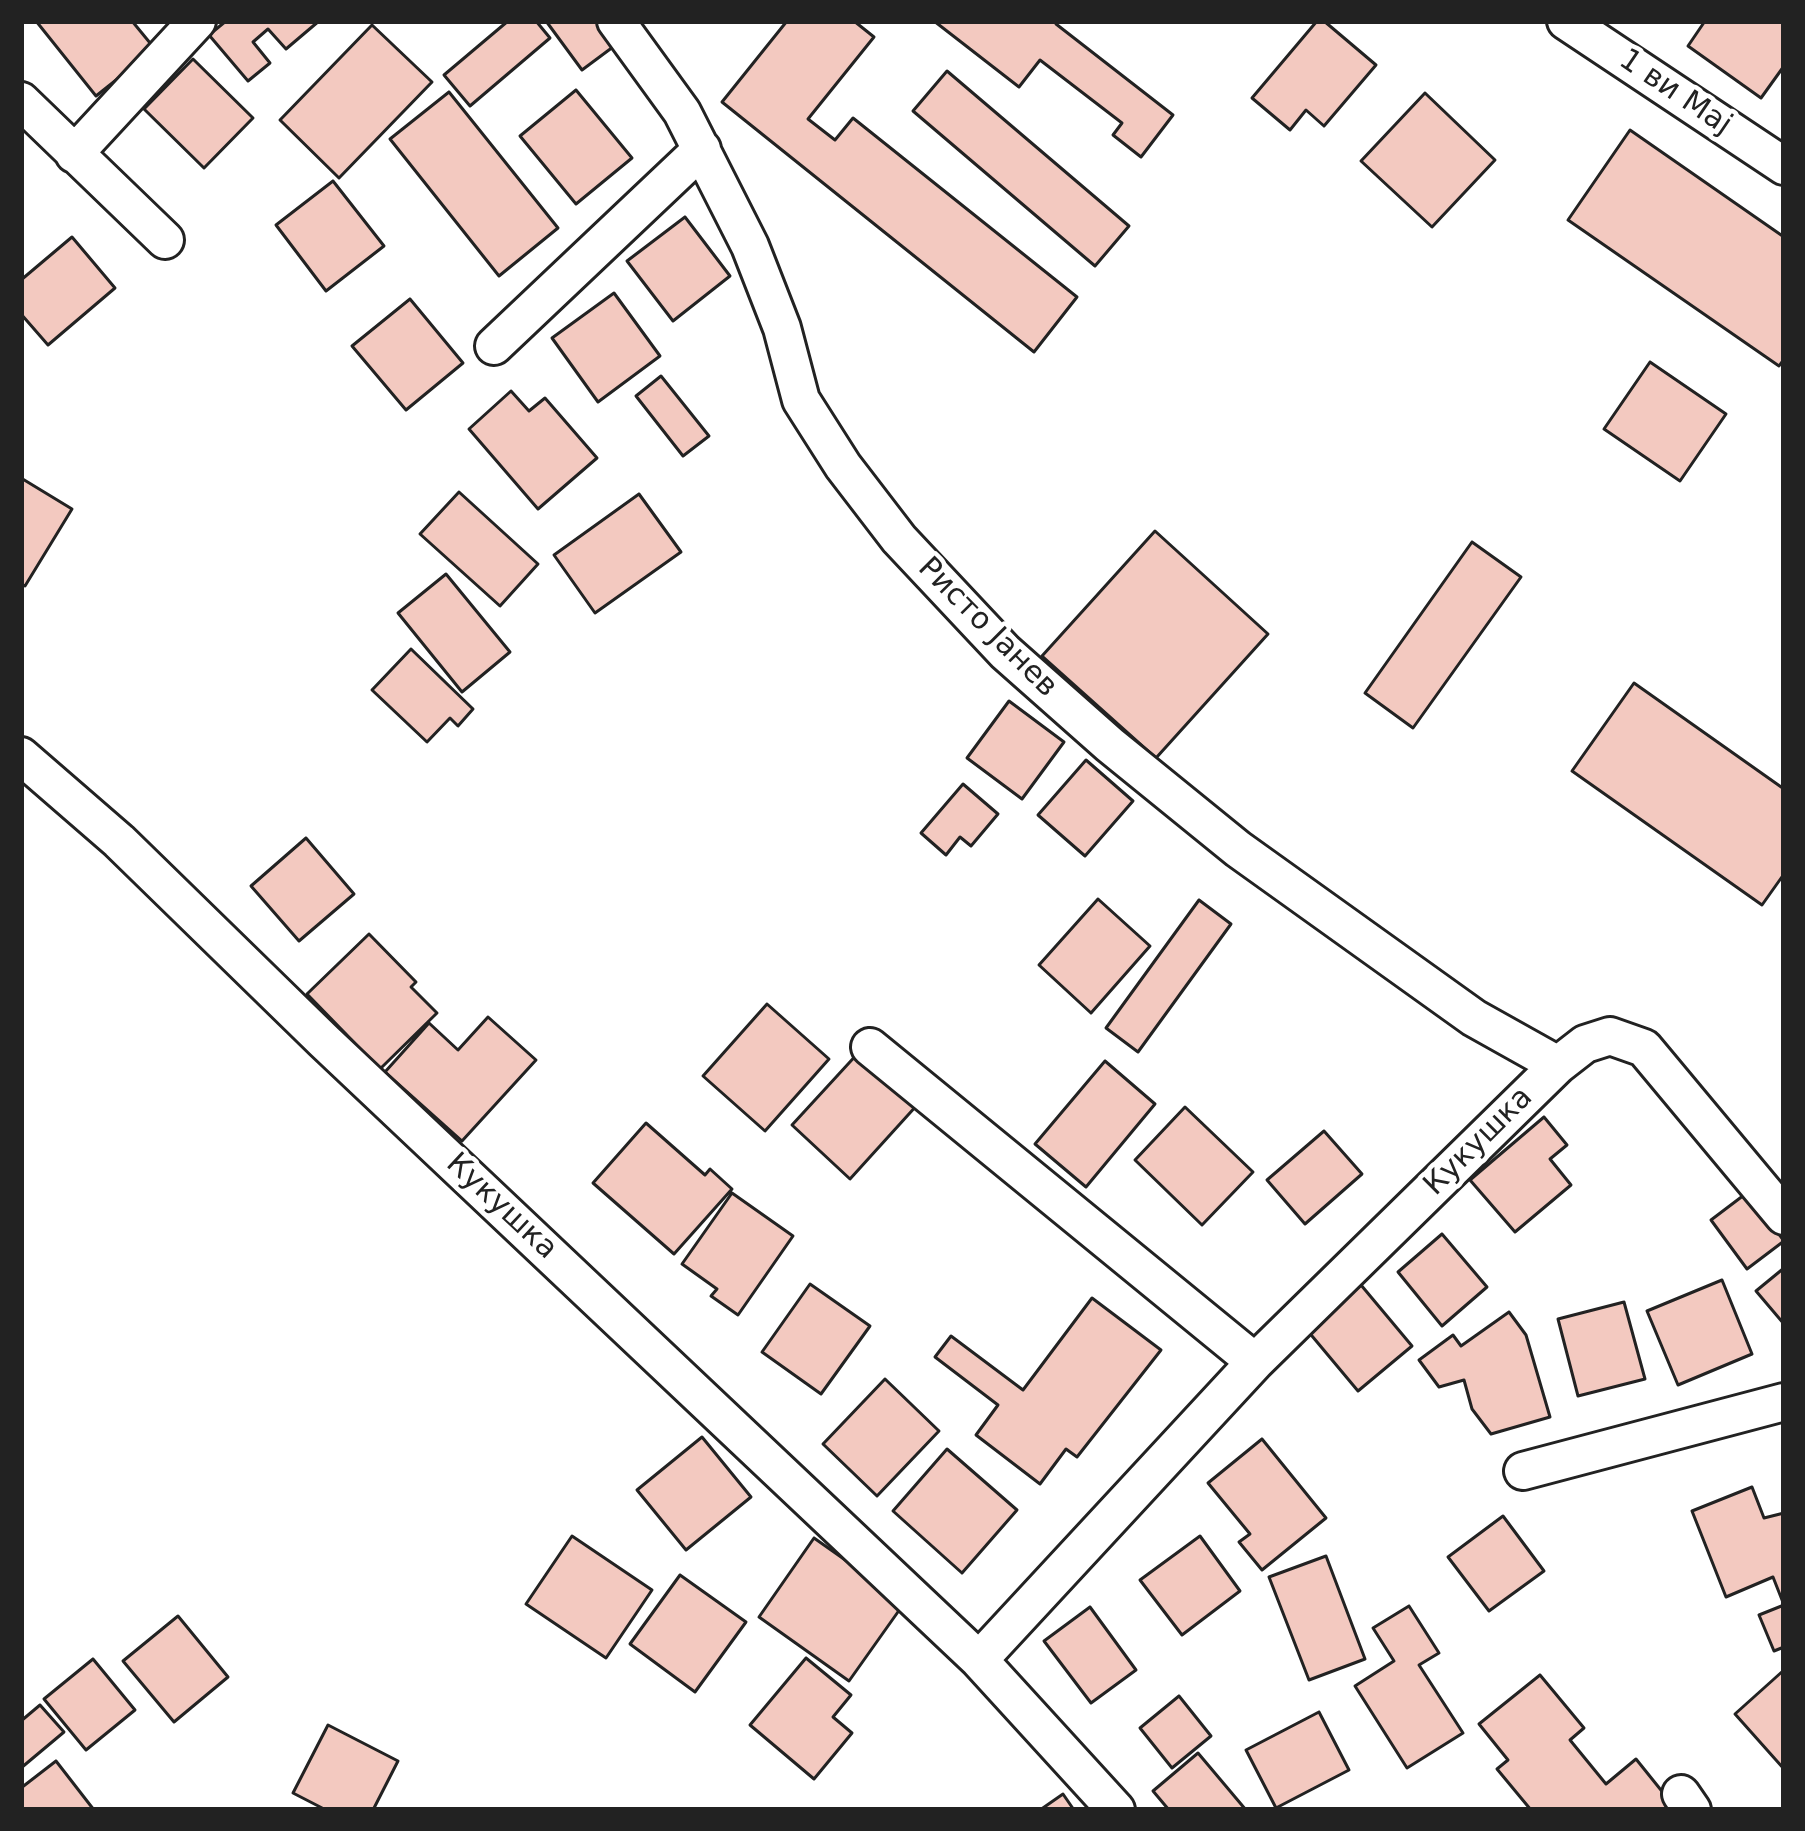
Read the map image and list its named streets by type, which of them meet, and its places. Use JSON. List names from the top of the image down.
{
  "streets": {
    "street": ["1 ви Мај", "Ристо Јанев", "Кукушка"]
  },
  "crossings": [
    ["Ристо Јанев", "Кукушка"]
  ]
}
